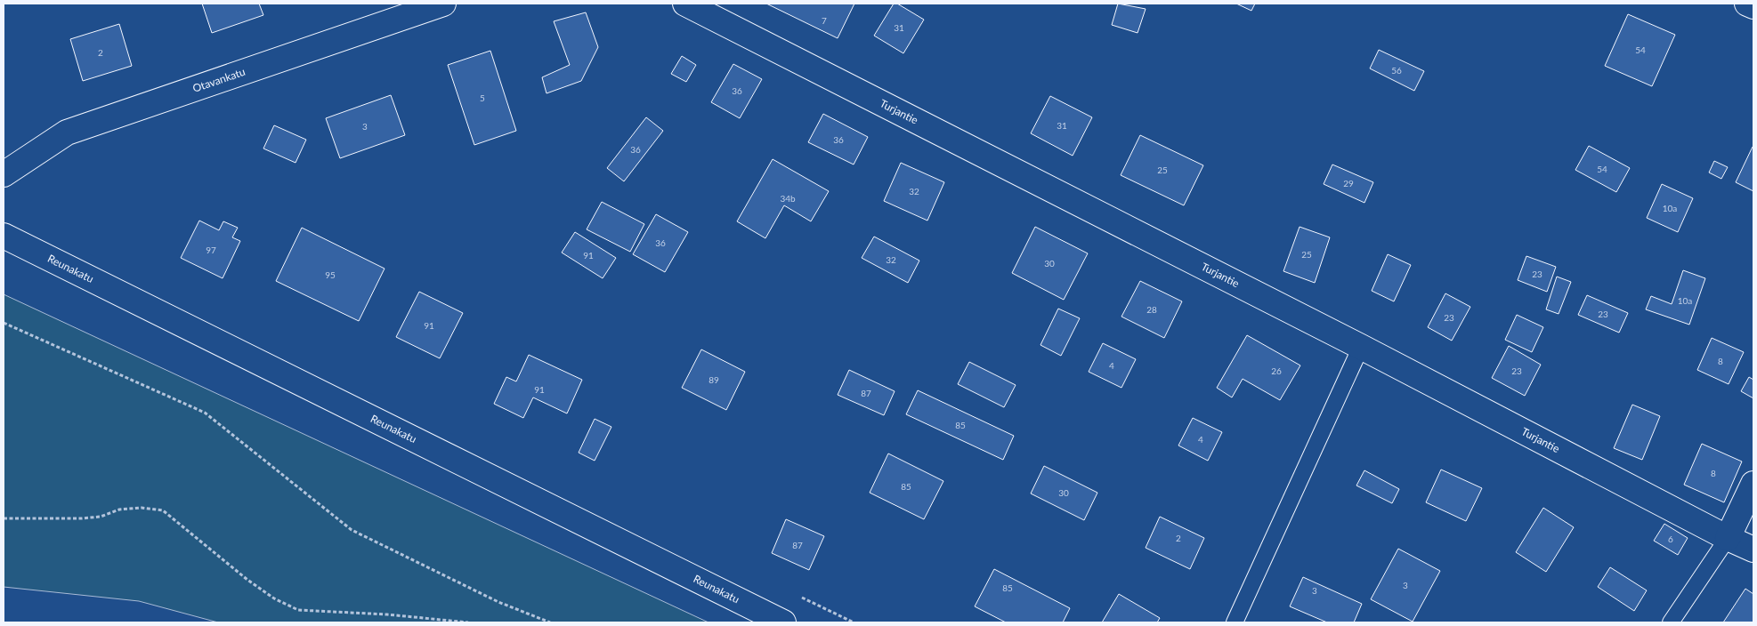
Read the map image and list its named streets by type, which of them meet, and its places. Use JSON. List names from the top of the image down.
{
  "streets": {
    "street": ["Otavankatu", "Turjantie", "Reunakatu"]
  },
  "house_numbers": [
    "7",
    "31",
    "54",
    "2",
    "56",
    "36",
    "5",
    "31",
    "3",
    "36",
    "36",
    "54",
    "25",
    "29",
    "32",
    "34b",
    "10a",
    "36",
    "97",
    "25",
    "91",
    "32",
    "30",
    "23",
    "95",
    "10a",
    "28",
    "23",
    "23",
    "91",
    "8",
    "4",
    "26",
    "23",
    "89",
    "91",
    "87",
    "85",
    "4",
    "8",
    "85",
    "30",
    "2",
    "6",
    "87",
    "3",
    "85",
    "3"
  ]
}
